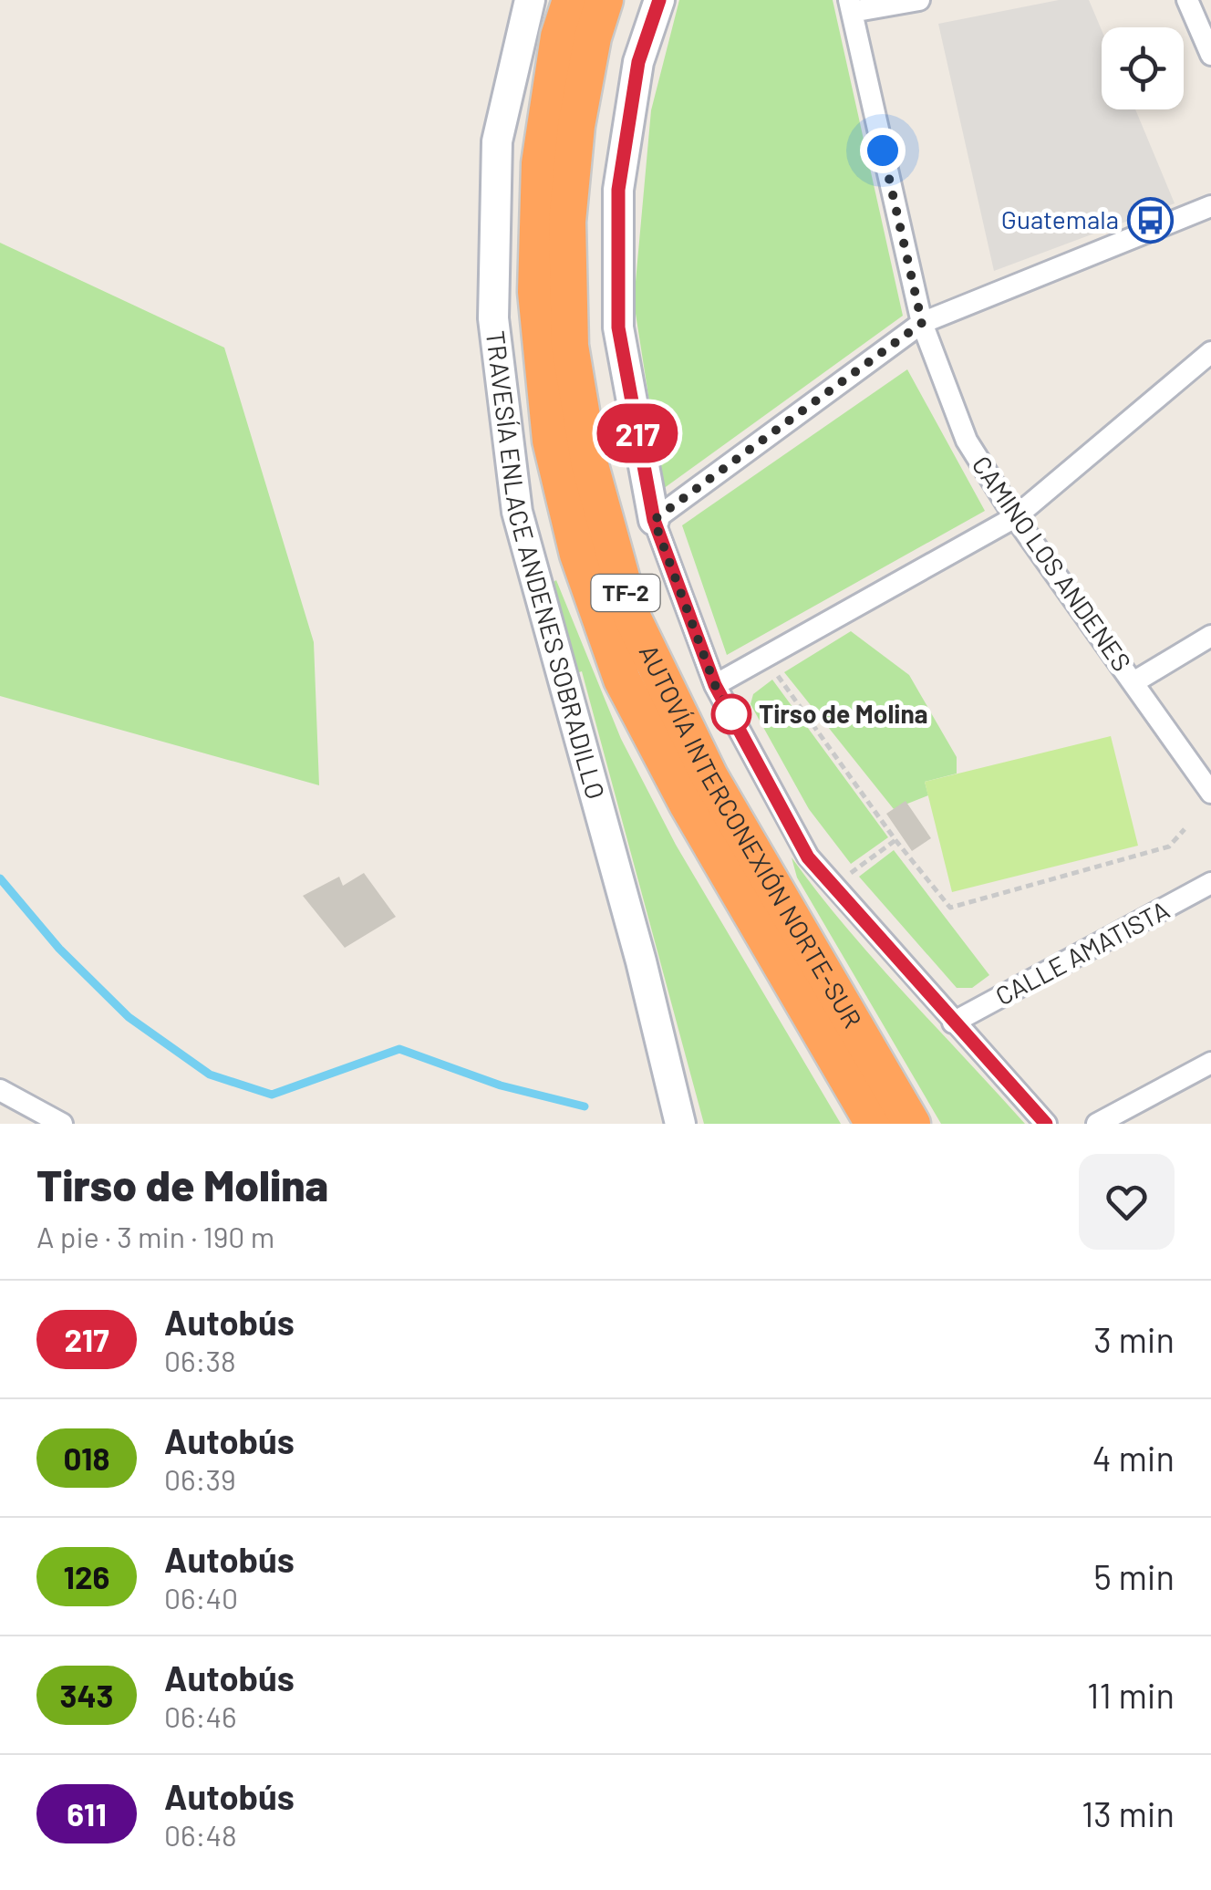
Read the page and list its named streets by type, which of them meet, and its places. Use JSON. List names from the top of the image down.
{
  "streets": {
    "highway": ["TF-2", "AUTOVÍA INTERCONEXIÓN NORTE-SUR"],
    "street": ["CAMINO LOS ANDENES", "TRAVESÍA ENLACE ANDENES SOBRADILLO", "CALLE AMATISTA"]
  },
  "places": {
    "bus stop": ["Guatemala"],
    "other": ["Tirso de Molina"]
  },
  "lines": ["bus line 217"],
  "page": {
    "on_map": "217",
    "heading": ["Tirso de Molina", "A pie · 3 min · 190 m"],
    "list": [
      {
        "mark": "217",
        "name": "Autobús",
        "note": "06:38",
        "value": "3 min"
      },
      {
        "mark": "018",
        "name": "Autobús",
        "note": "06:39",
        "value": "4 min"
      },
      {
        "mark": "126",
        "name": "Autobús",
        "note": "06:40",
        "value": "5 min"
      },
      {
        "mark": "343",
        "name": "Autobús",
        "note": "06:46",
        "value": "11 min"
      },
      {
        "mark": "611",
        "name": "Autobús",
        "note": "06:48",
        "value": "13 min"
      }
    ]
  }
}
